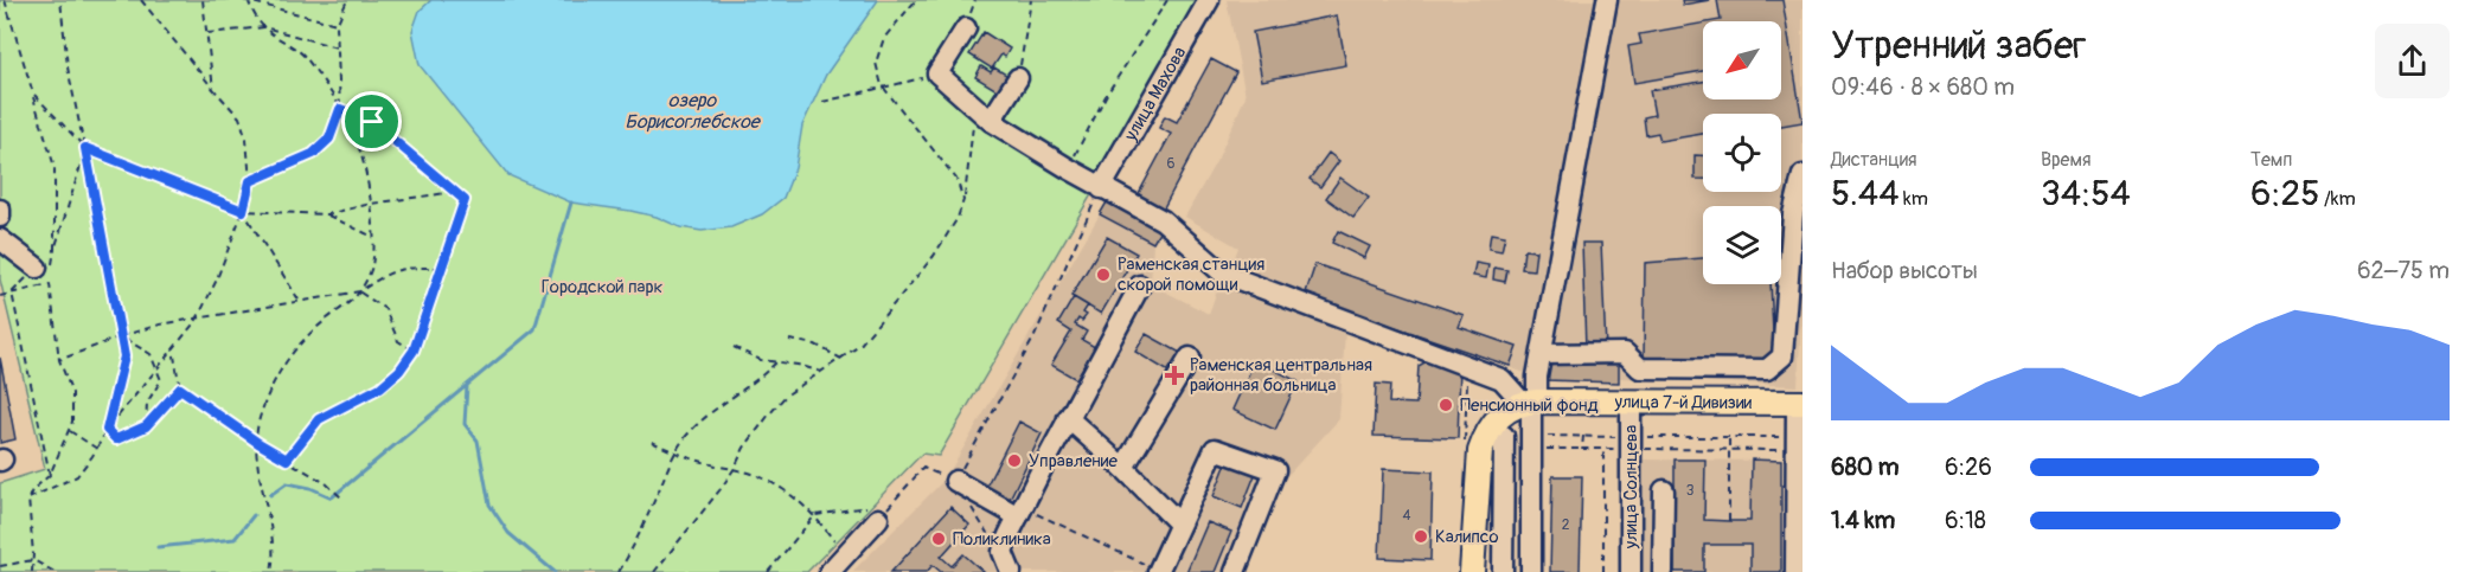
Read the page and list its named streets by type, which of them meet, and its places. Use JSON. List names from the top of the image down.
{
  "streets": {
    "main road": ["улица 7-й Дивизии"],
    "street": ["улица Махова", "улица Солнцева"]
  },
  "crossings": [
    ["улица 7-й Дивизии", "улица Солнцева"]
  ],
  "water": ["озеро Борисоглебское"],
  "parks": ["Городской парк"],
  "places": {
    "other": [
      "Раменская станция скорой помощи",
      "Пенсионный фонд",
      "Управление",
      "Калипсо",
      "Поликлиника"
    ],
    "health": ["Раменская центральная районная больница"]
  },
  "house_numbers": [
    "6",
    "3",
    "4",
    "2"
  ],
  "north": "bottom left",
  "page": {
    "heading": ["Утренний забег", "09:46 · 8 × 680 m"],
    "stats": [
      ["Дистанция", "5.44 km"],
      ["Время", "34:54"],
      ["Темп", "6:25 /km"]
    ],
    "chart": ["Набор высоты", "62–75 m"],
    "list": [
      {
        "name": "680 m",
        "note": "6:26"
      },
      {
        "name": "1.4 km",
        "note": "6:18"
      }
    ]
  }
}
